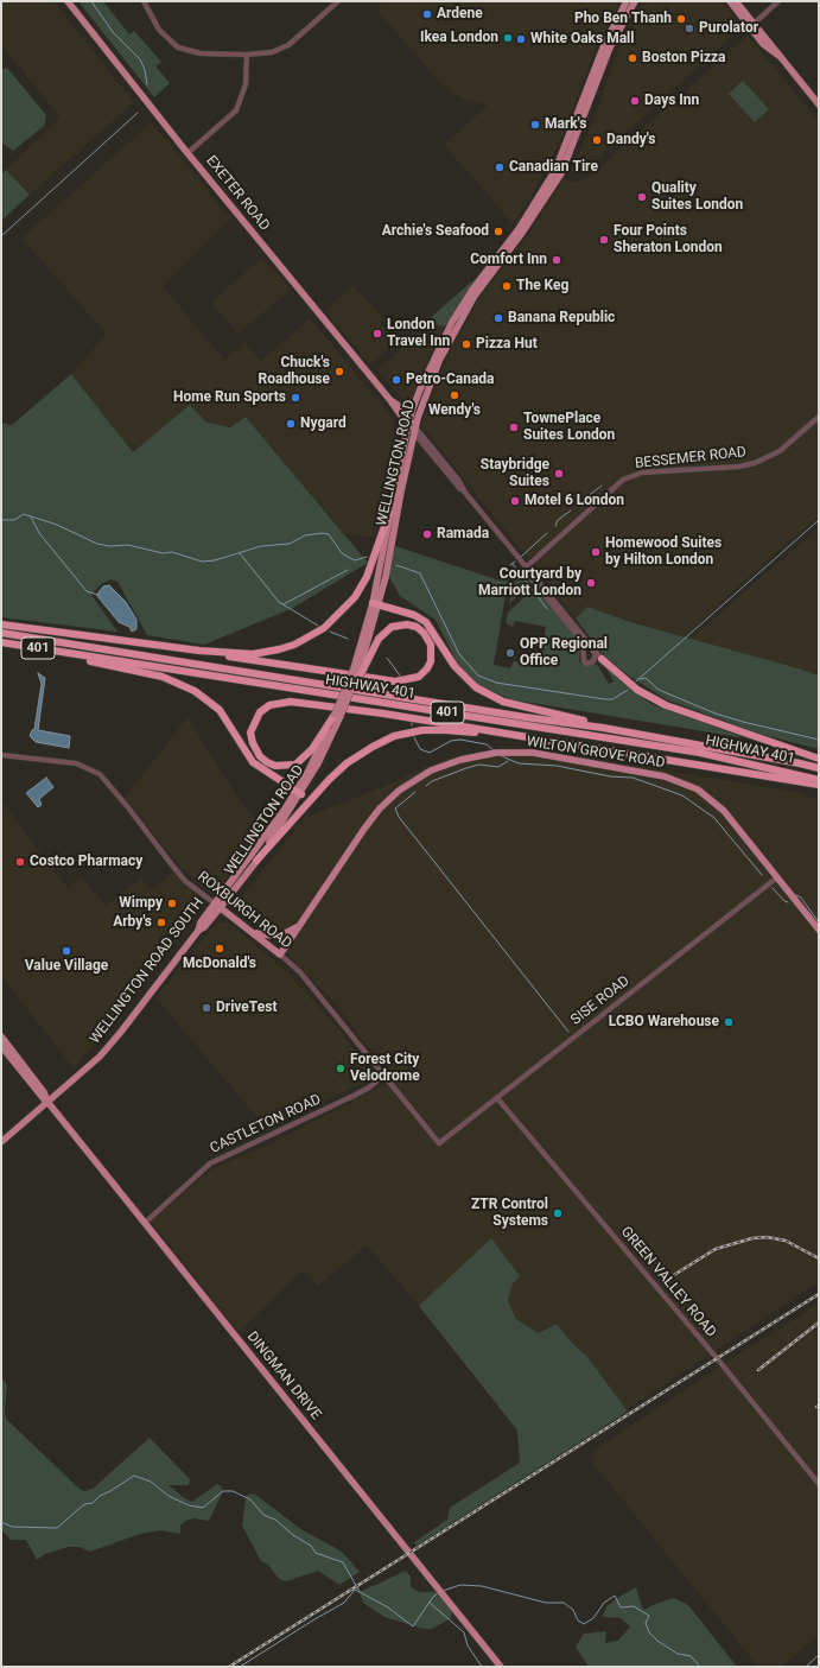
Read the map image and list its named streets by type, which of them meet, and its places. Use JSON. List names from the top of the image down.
{
  "streets": {
    "highway": ["401", "HIGHWAY 401"],
    "main road": [
      "EXETER ROAD",
      "WELLINGTON ROAD",
      "WILTON GROVE ROAD",
      "ROXBURGH ROAD",
      "WELLINGTON ROAD SOUTH",
      "DINGMAN DRIVE"
    ],
    "street": [
      "BESSEMER ROAD",
      "SISE ROAD",
      "CASTLETON ROAD",
      "GREEN VALLEY ROAD"
    ]
  },
  "crossings": [
    ["EXETER ROAD", "BESSEMER ROAD"],
    ["EXETER ROAD", "WELLINGTON ROAD"],
    ["WELLINGTON ROAD", "ROXBURGH ROAD"],
    ["WELLINGTON ROAD", "WELLINGTON ROAD SOUTH"],
    ["WILTON GROVE ROAD", "ROXBURGH ROAD"],
    ["WILTON GROVE ROAD", "SISE ROAD"],
    ["ROXBURGH ROAD", "WELLINGTON ROAD SOUTH"],
    ["ROXBURGH ROAD", "SISE ROAD"],
    ["ROXBURGH ROAD", "CASTLETON ROAD"],
    ["WELLINGTON ROAD SOUTH", "DINGMAN DRIVE"],
    ["SISE ROAD", "GREEN VALLEY ROAD"],
    ["CASTLETON ROAD", "DINGMAN DRIVE"]
  ],
  "places": [
    "Ardene",
    "Pho Ben Thanh",
    "Purolator",
    "Ikea London",
    "White Oaks Mall",
    "Boston Pizza",
    "Days Inn",
    "Mark's",
    "Dandy's",
    "Canadian Tire",
    "Quality Suites London",
    "Archie's Seafood",
    "Four Points Sheraton London",
    "Comfort Inn",
    "The Keg",
    "Banana Republic",
    "London Travel Inn",
    "Pizza Hut",
    "Chuck's Roadhouse",
    "Petro-Canada",
    "Wendy's",
    "Home Run Sports",
    "Nygard",
    "TownePlace Suites London",
    "Staybridge Suites",
    "Motel 6 London",
    "Ramada",
    "Homewood Suites by Hilton London",
    "Courtyard by Marriott London",
    "OPP Regional Office",
    "Costco Pharmacy",
    "Wimpy",
    "Arby's",
    "McDonald's",
    "Value Village",
    "DriveTest",
    "LCBO Warehouse",
    "Forest City Velodrome",
    "ZTR Control Systems"
  ]
}
